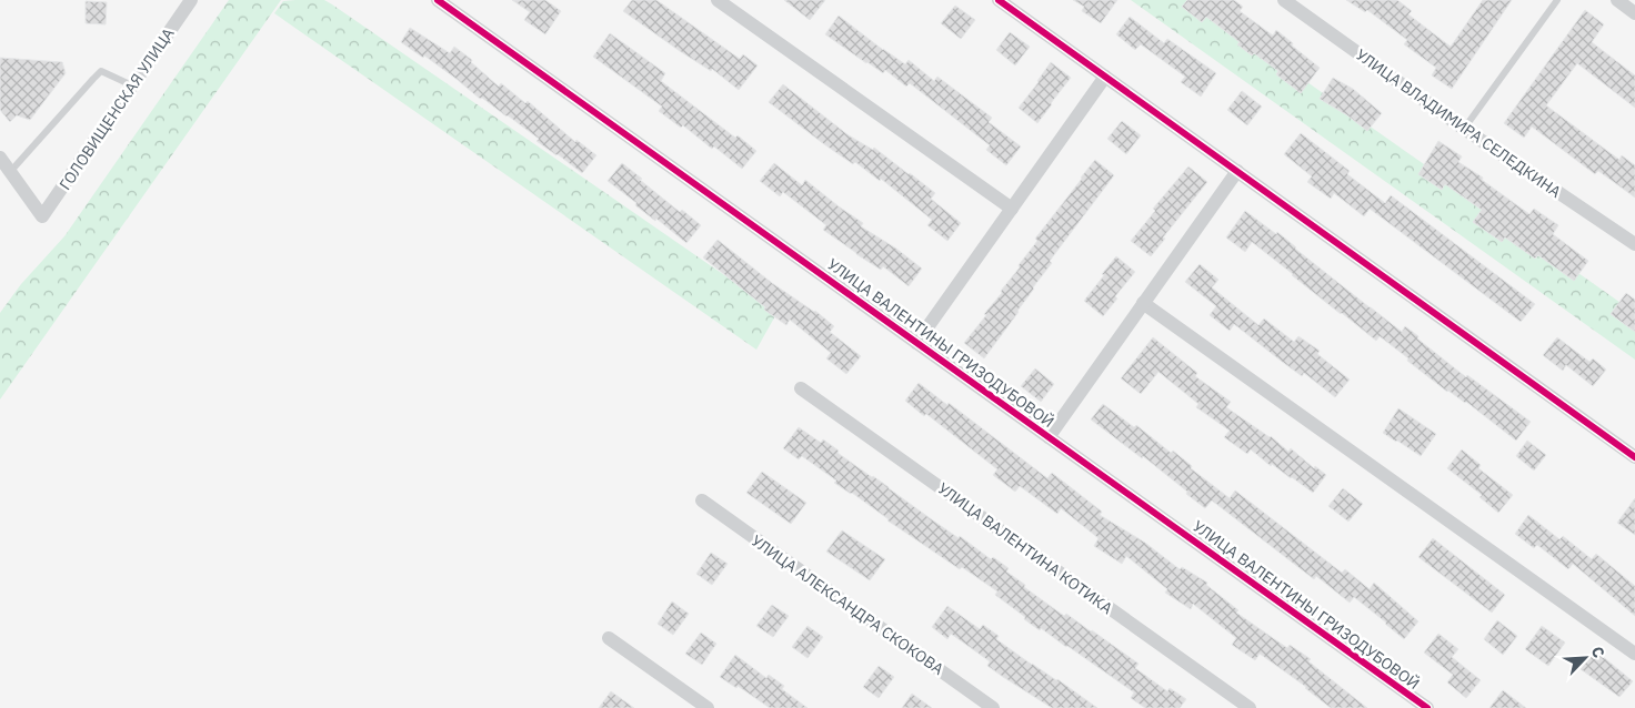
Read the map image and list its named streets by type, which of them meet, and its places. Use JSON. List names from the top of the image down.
{
  "streets": {
    "street": [
      "ГОЛОВИЩЕНСКАЯ УЛИЦА",
      "УЛИЦА ВЛАДИМИРА СЕЛЕДКИНА",
      "УЛИЦА ВАЛЕНТИНЫ ГРИЗОДУБОВОЙ",
      "УЛИЦА ВАЛЕНТИНА КОТИКА",
      "УЛИЦА АЛЕКСАНДРА СКОКОВА"
    ]
  },
  "north": "top right"
}
